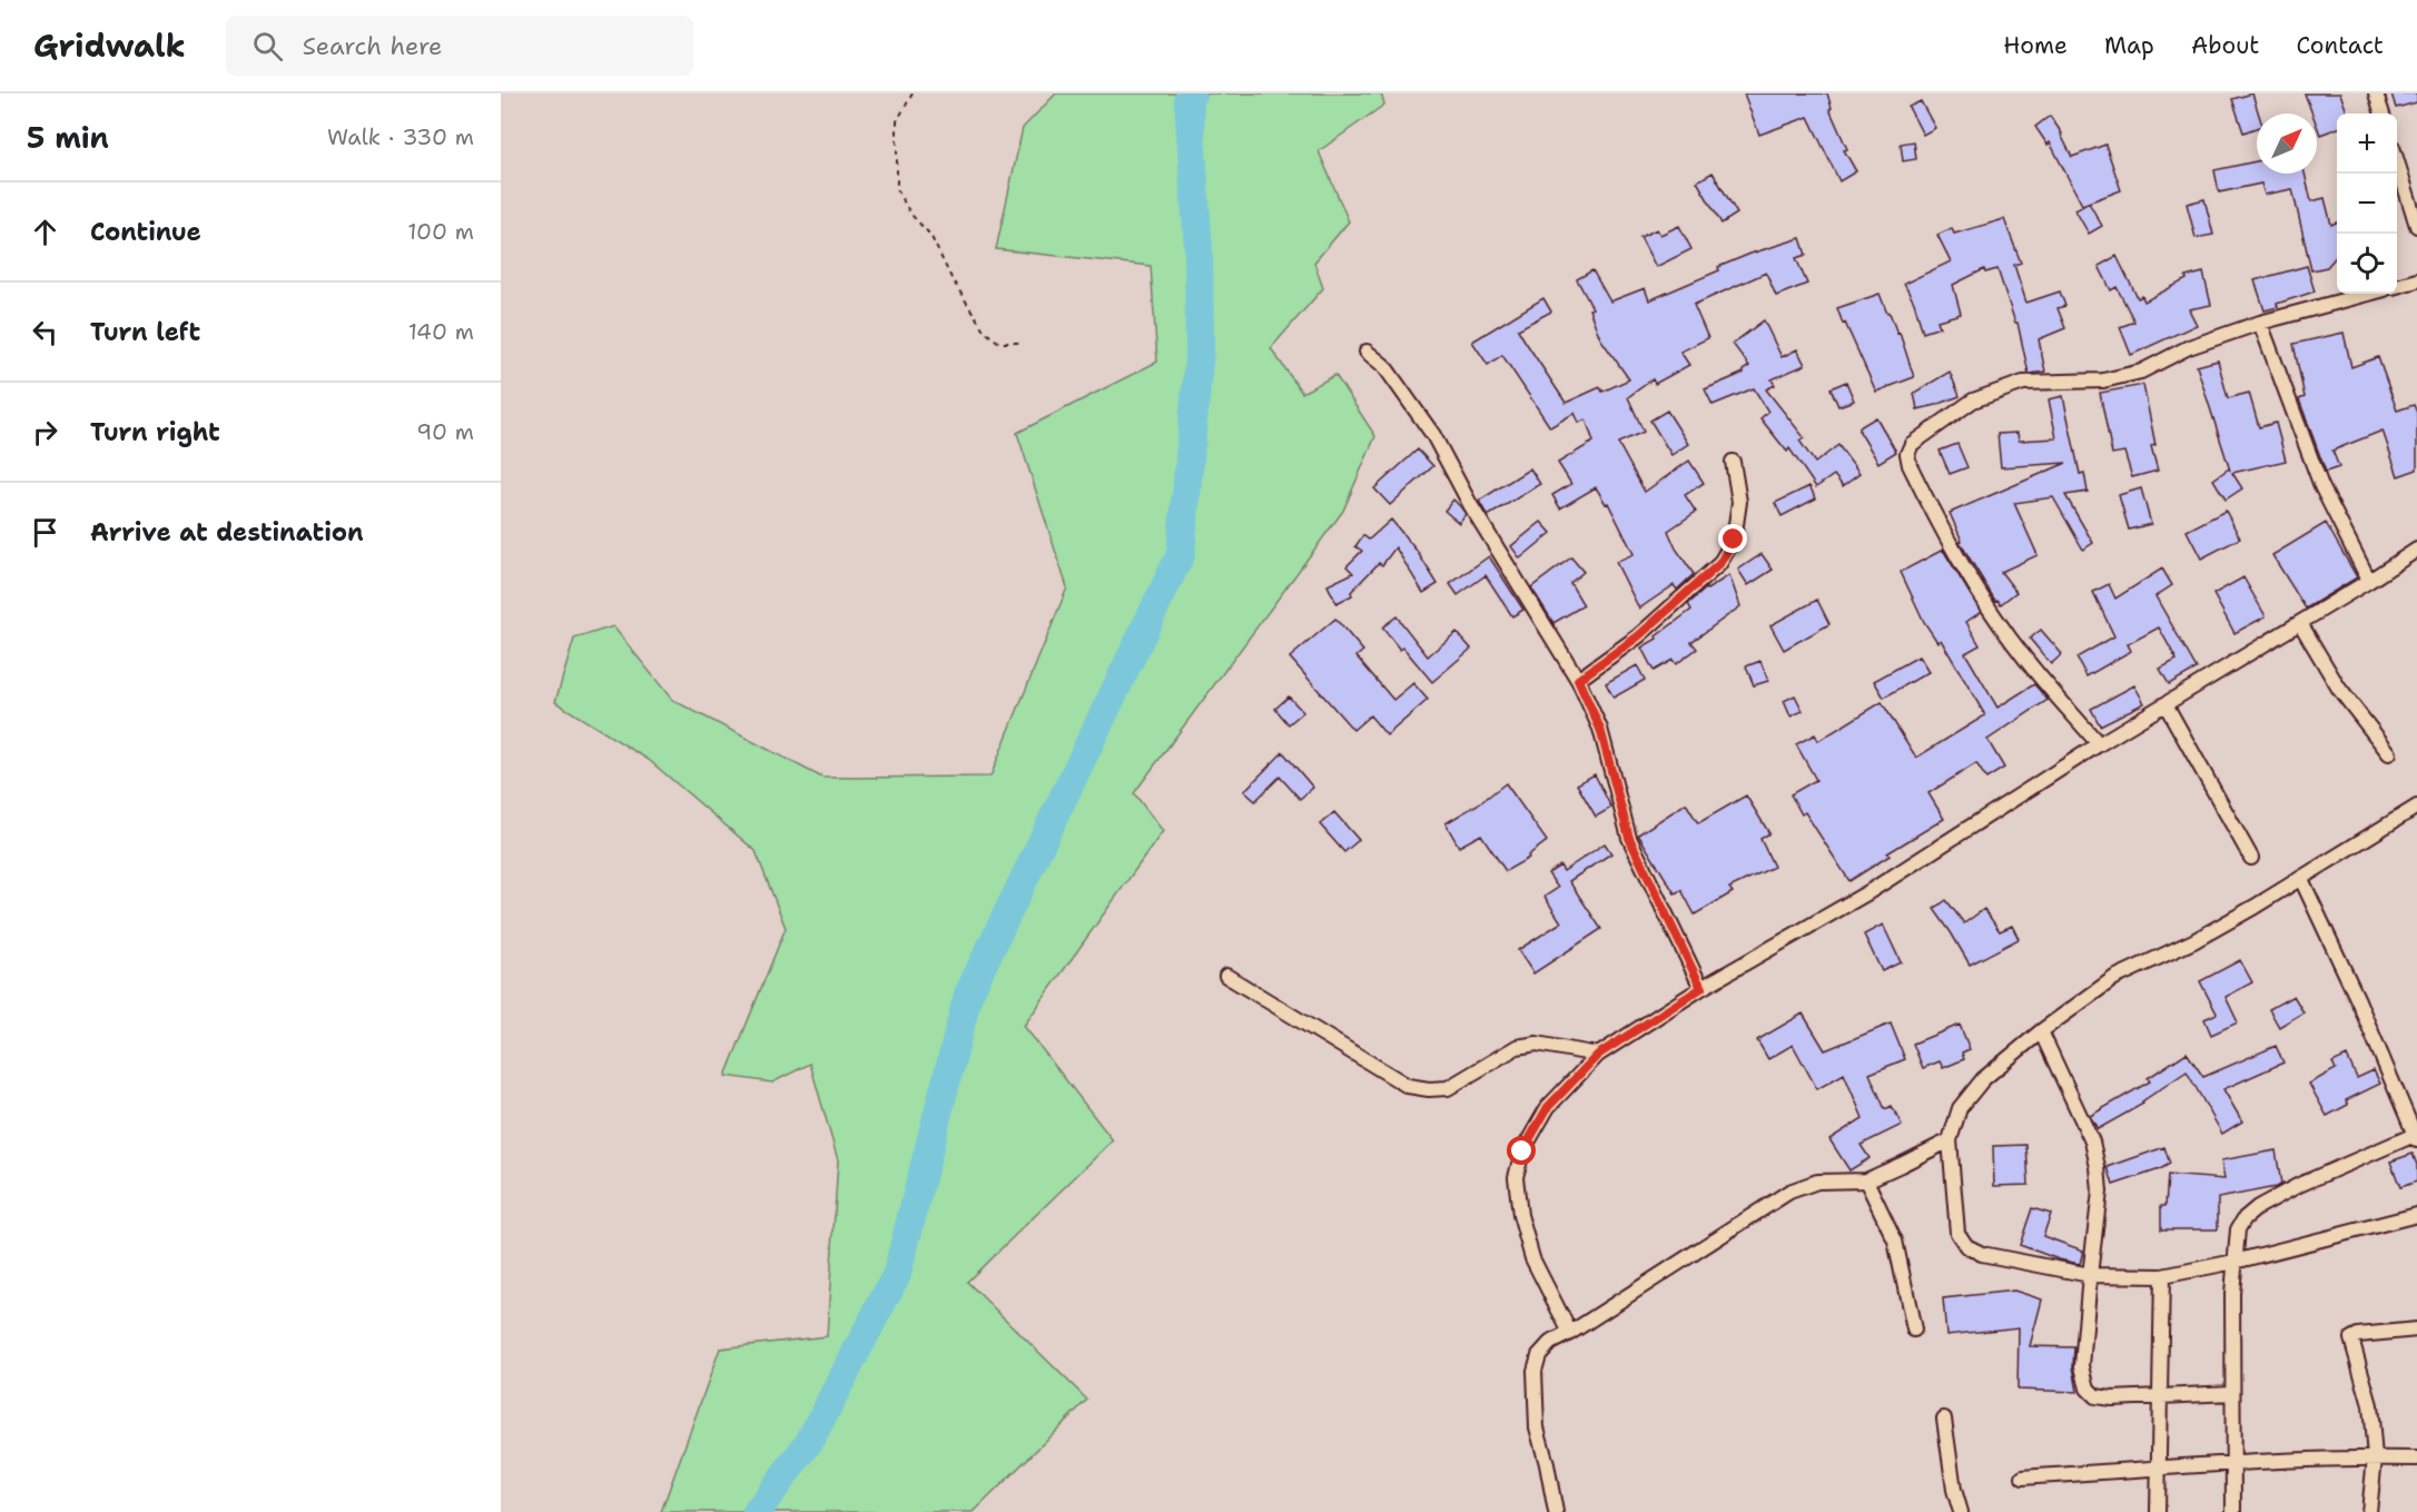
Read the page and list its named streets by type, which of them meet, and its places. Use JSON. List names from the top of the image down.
{
  "north": "top right",
  "page": {
    "header": "Gridwalk",
    "search": "Search here",
    "nav": [
      "Home",
      "Map",
      "About",
      "Contact"
    ],
    "heading": ["5 min", "Walk · 330 m"],
    "map_buttons": ["+", "−"],
    "list": [
      ["Continue", "100 m"],
      ["Turn left", "140 m"],
      ["Turn right", "90 m"],
      "Arrive at destination"
    ]
  }
}
